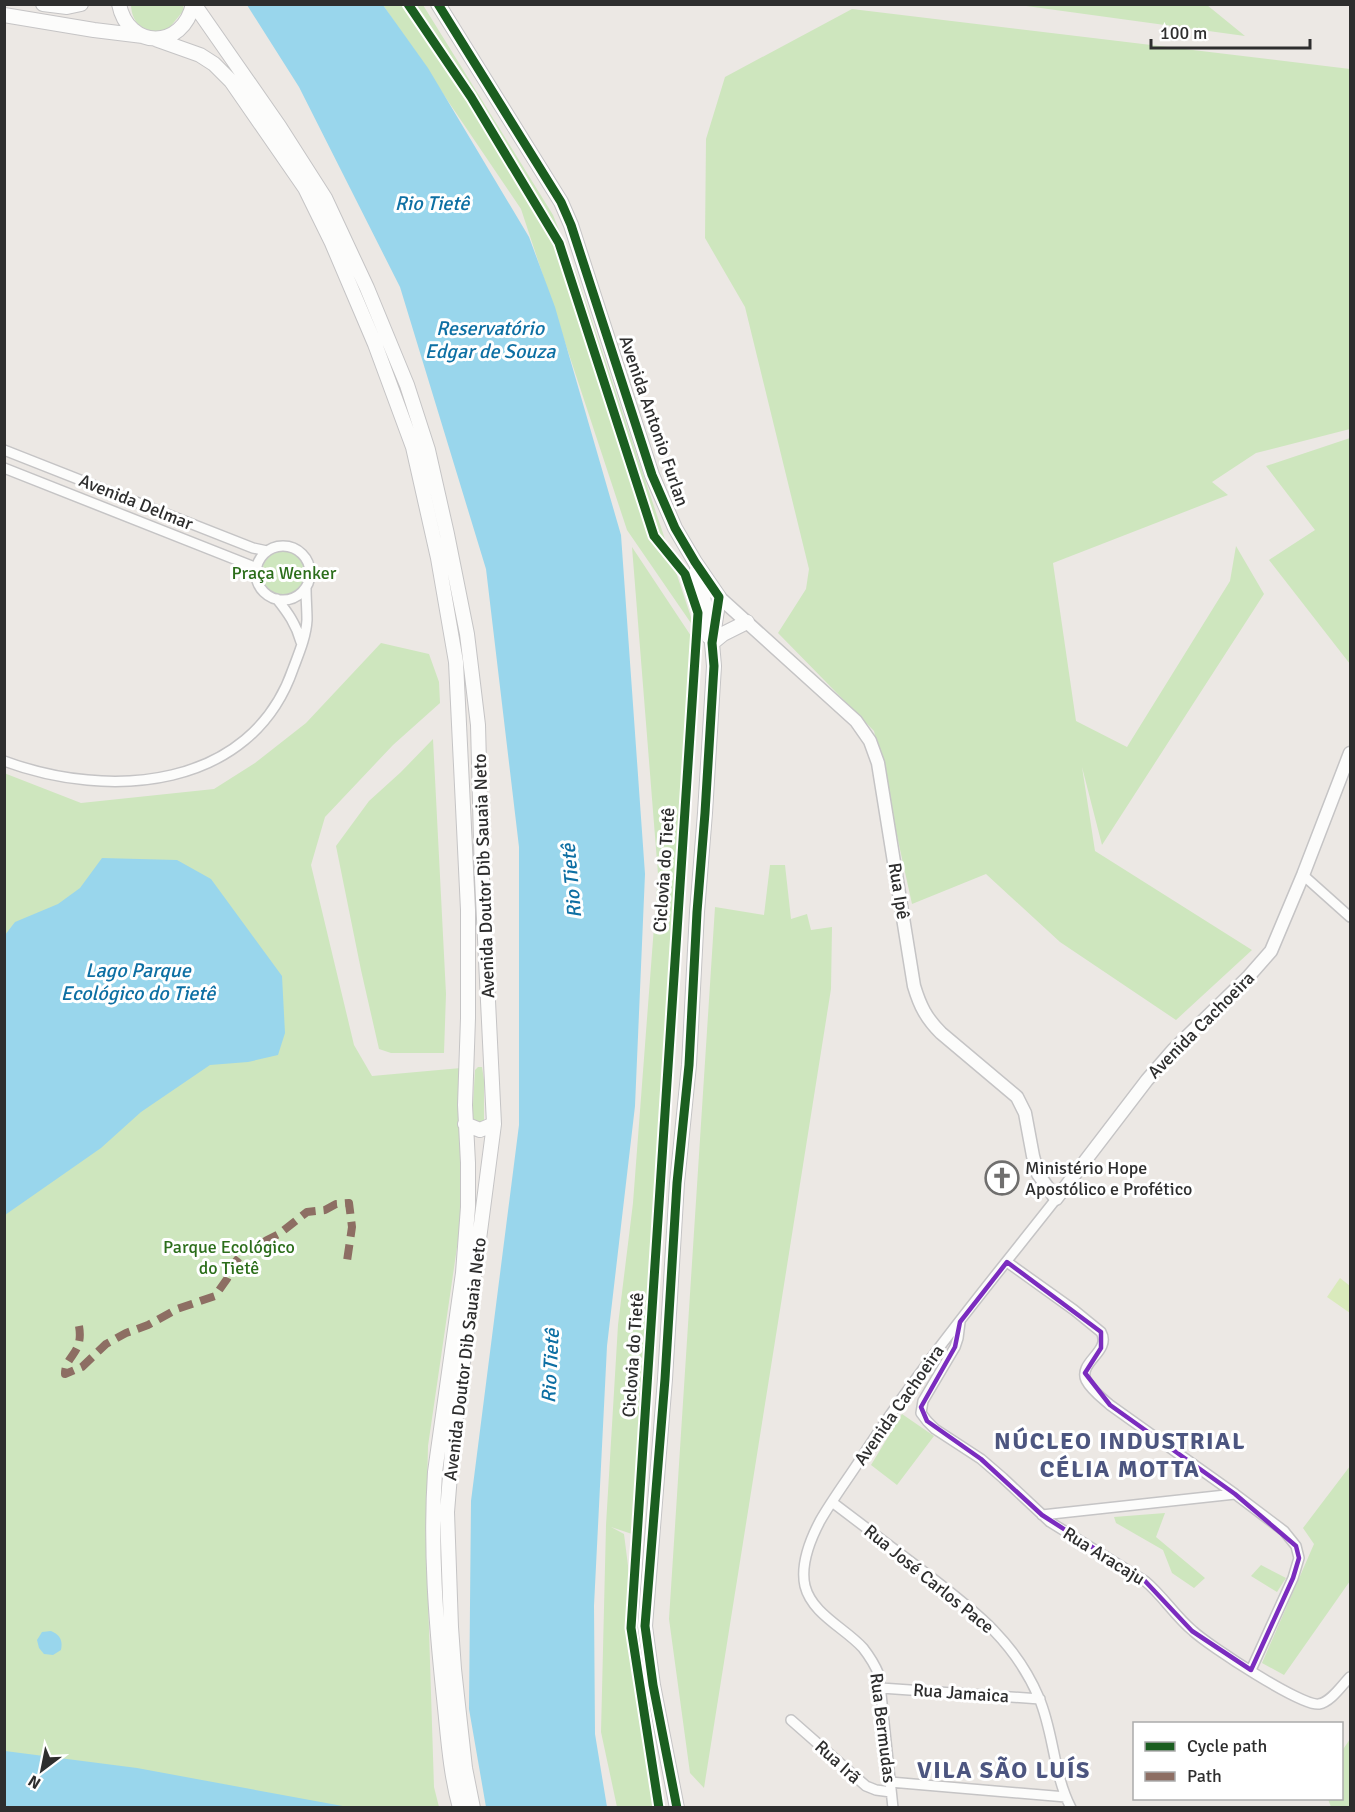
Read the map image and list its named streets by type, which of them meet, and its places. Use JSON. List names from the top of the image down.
{
  "streets": {
    "main road": ["Avenida Antonio Furlan", "Avenida Doutor Dib Sauaia Neto"],
    "street": [
      "Avenida Delmar",
      "Rua Ipê",
      "Avenida Cachoeira",
      "Rua Aracaju",
      "Rua José Carlos Pace",
      "Rua Jamaica",
      "Rua Bermudas",
      "Rua Irã"
    ],
    "cycle path": ["Ciclovia do Tietê"]
  },
  "crossings": [
    ["Avenida Antonio Furlan", "Rua Ipê"],
    ["Rua Ipê", "Avenida Cachoeira"],
    ["Avenida Cachoeira", "Rua Aracaju"],
    ["Avenida Cachoeira", "Rua José Carlos Pace"],
    ["Avenida Cachoeira", "Rua Bermudas"],
    ["Rua José Carlos Pace", "Rua Jamaica"],
    ["Rua José Carlos Pace", "Rua Bermudas"],
    ["Rua José Carlos Pace", "Rua Irã"],
    ["Rua Jamaica", "Rua Bermudas"],
    ["Rua Bermudas", "Rua Irã"]
  ],
  "districts": ["NÚCLEO INDUSTRIAL CÉLIA MOTTA", "VILA SÃO LUÍS"],
  "water": ["Rio Tietê", "Reservatório Edgar de Souza", "Lago Parque Ecológico do Tietê"],
  "parks": ["Praça Wenker", "Parque Ecológico do Tietê"],
  "places": {
    "church": ["Ministério Hope Apostólico e Profético"]
  },
  "legend": ["Cycle path", "Path"],
  "scale_bar": "100 m",
  "north": "bottom left"
}
